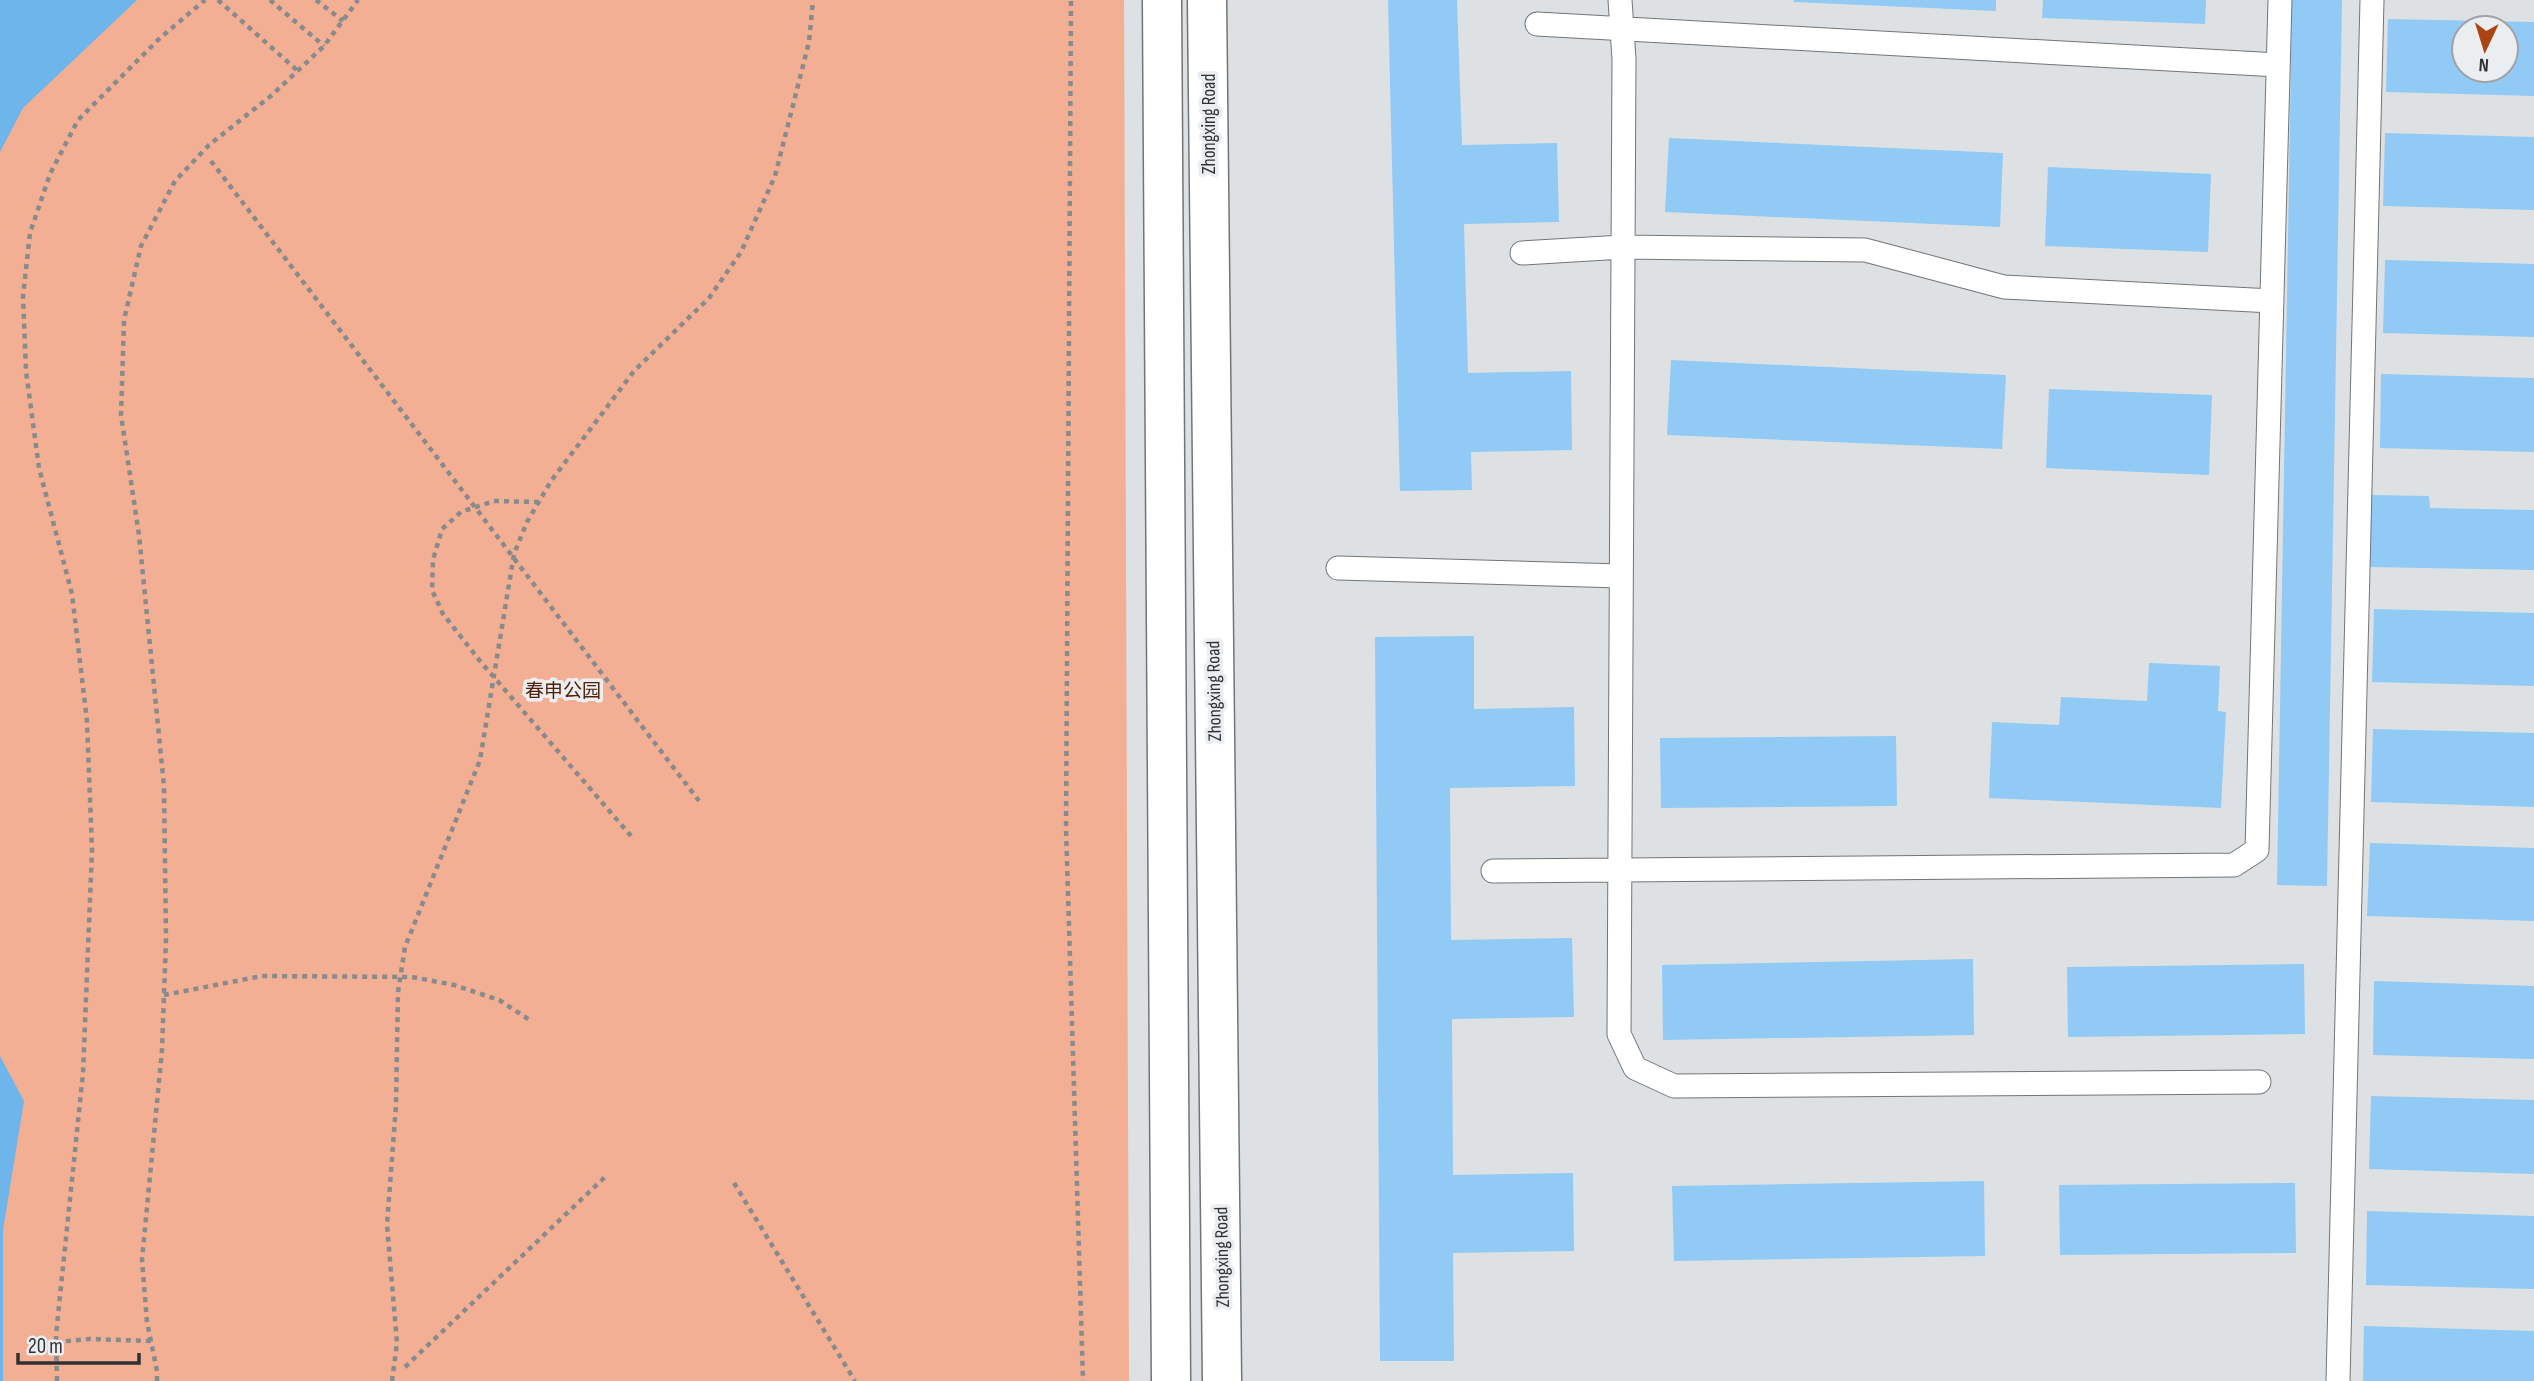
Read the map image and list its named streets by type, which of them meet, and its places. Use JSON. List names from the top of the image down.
{
  "streets": {
    "street": ["Zhongxing Road"]
  },
  "parks": ["春申公园"],
  "scale_bar": "20 m",
  "north": "bottom"
}
